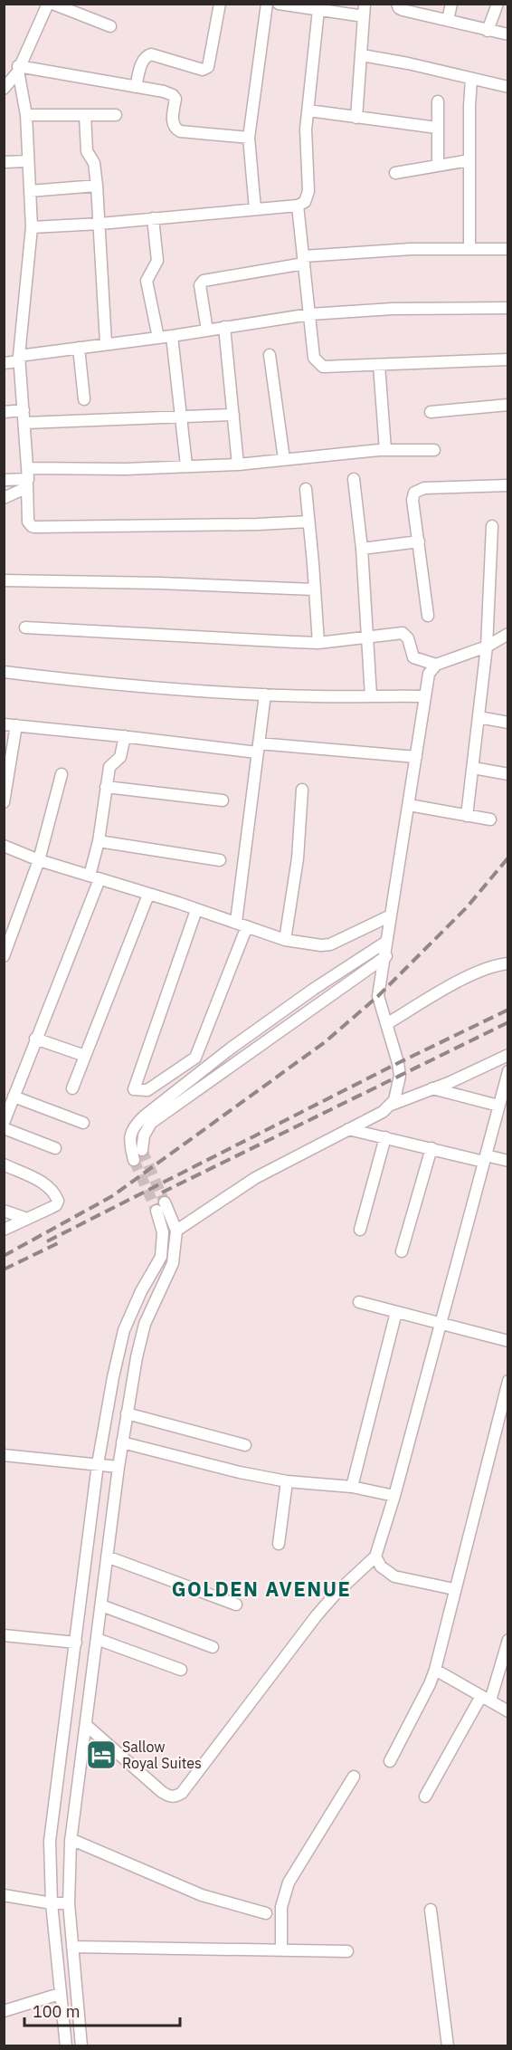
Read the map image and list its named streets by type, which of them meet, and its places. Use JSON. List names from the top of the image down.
{
  "districts": ["GOLDEN AVENUE"],
  "places": {
    "hotel": ["Sallow Royal Suites"]
  },
  "scale_bar": "100 m"
}
